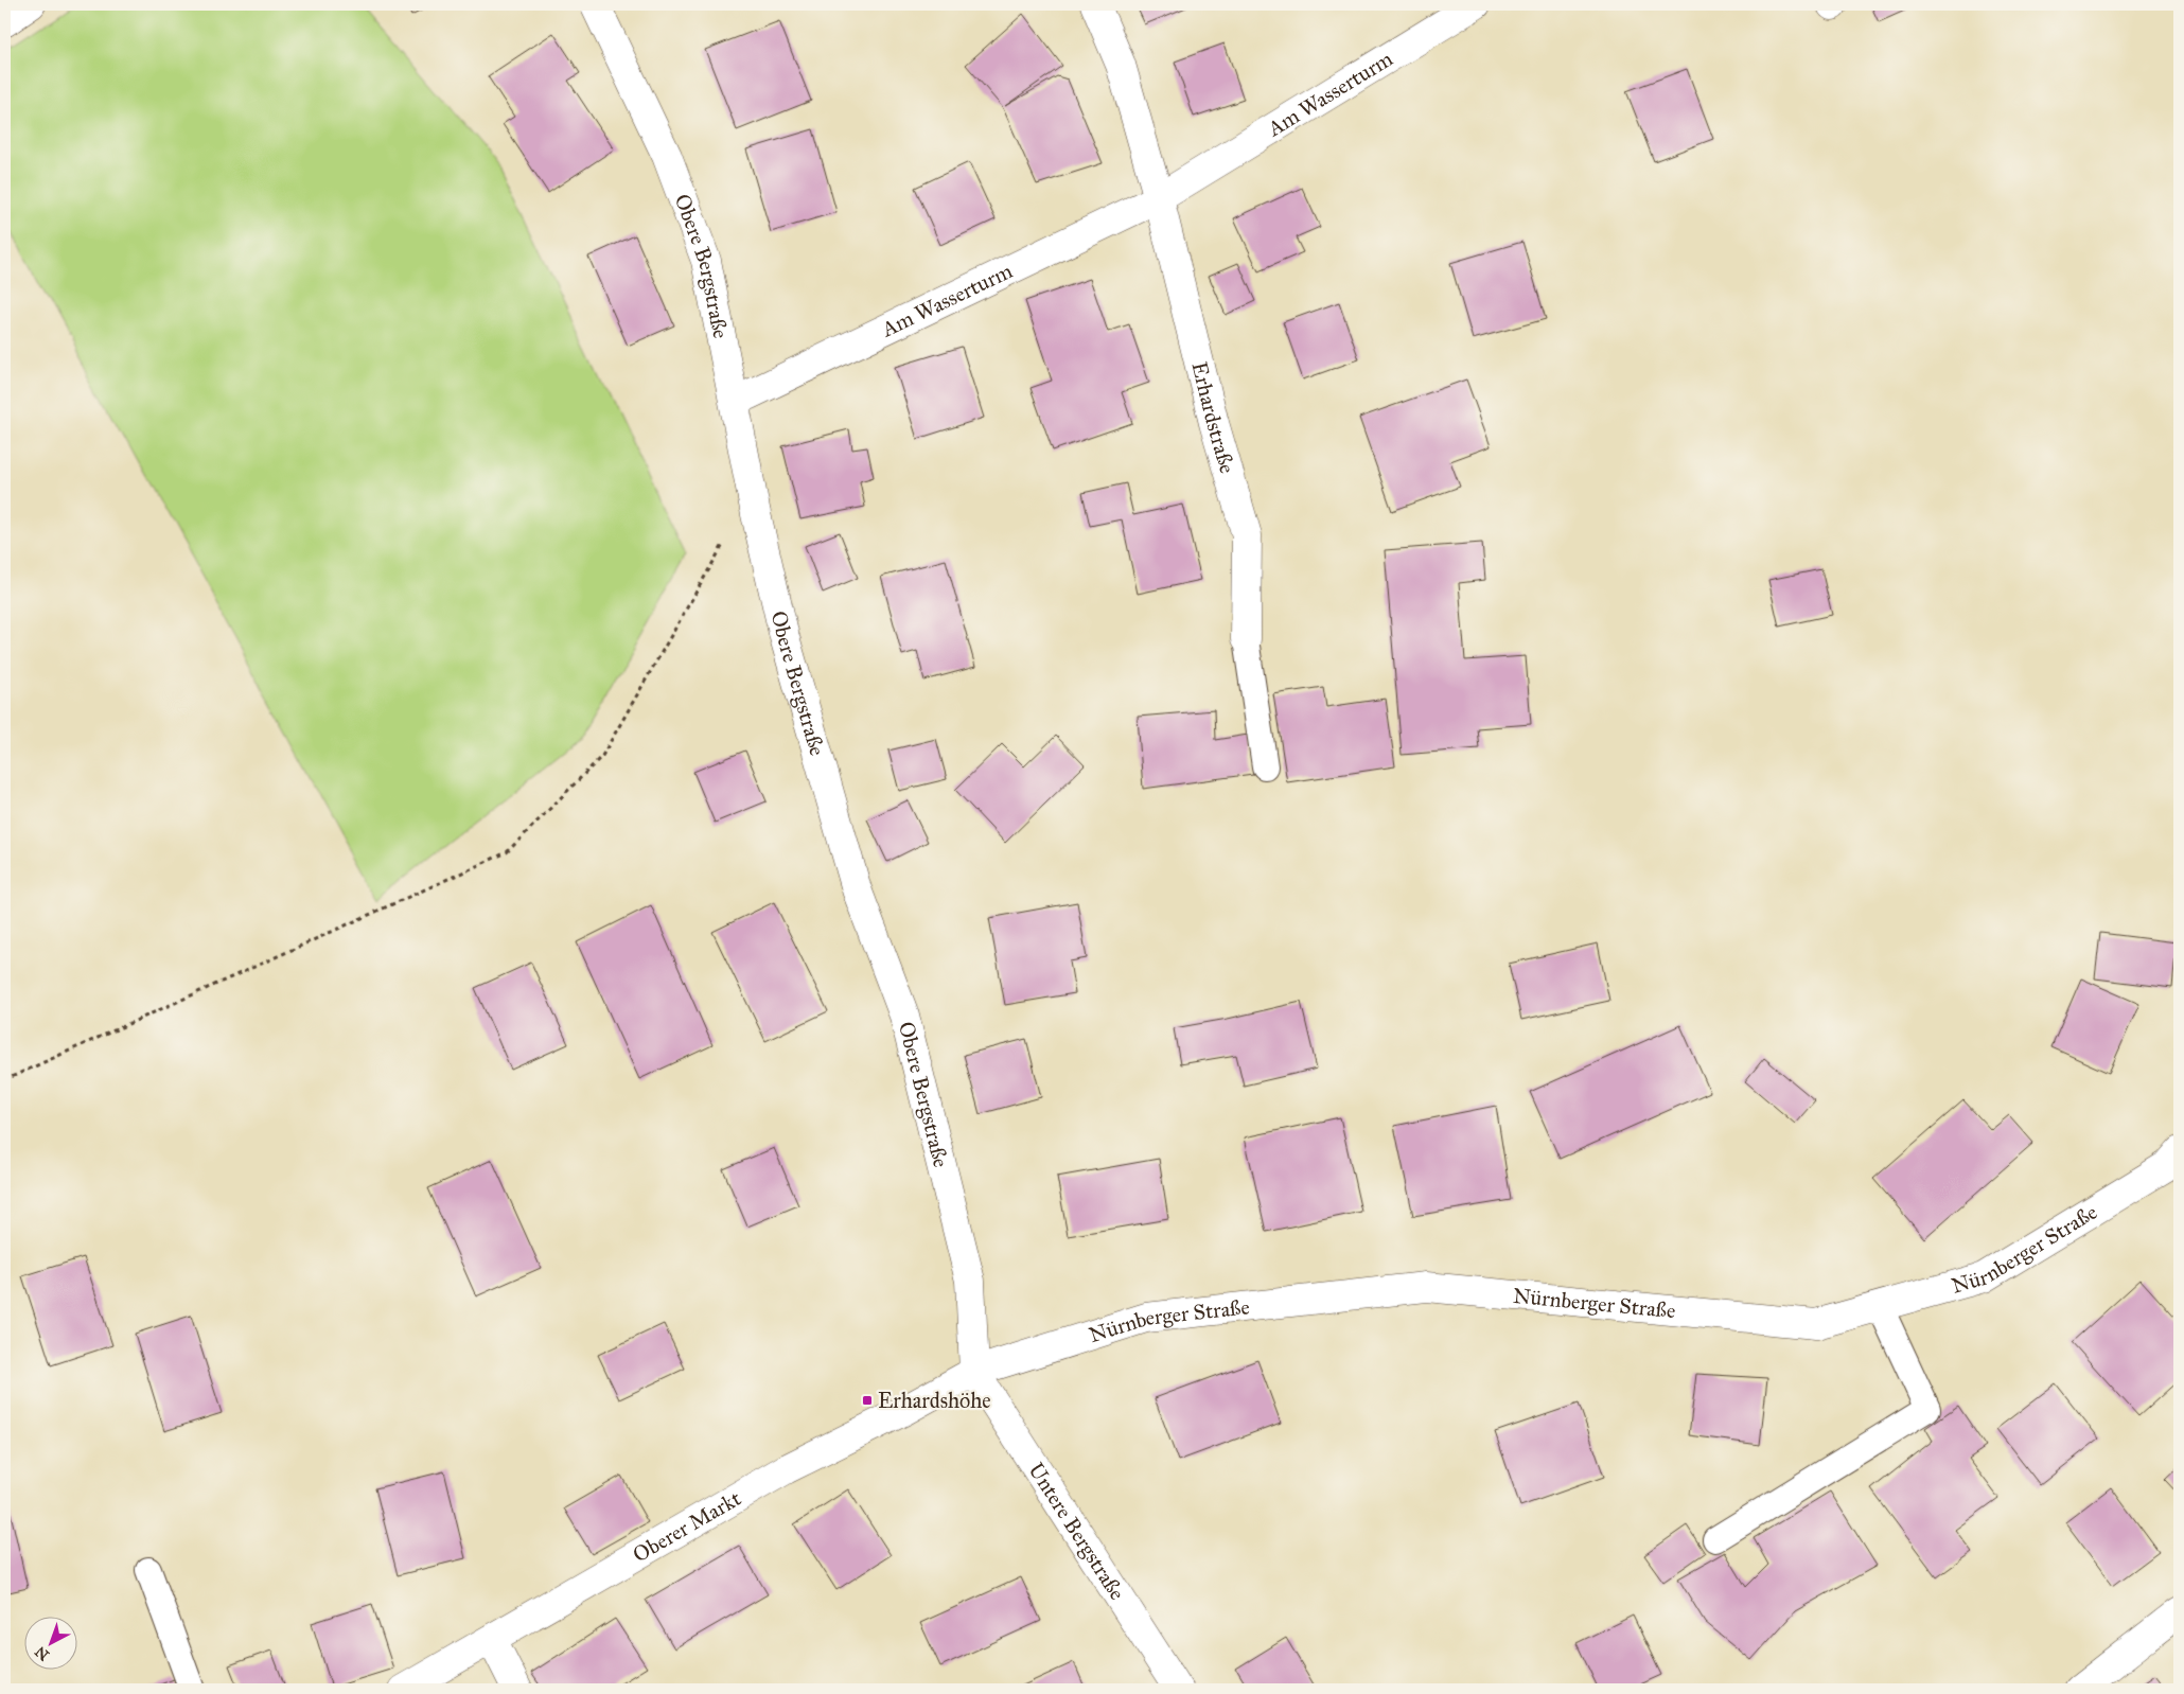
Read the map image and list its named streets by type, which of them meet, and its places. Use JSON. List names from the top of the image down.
{
  "streets": {
    "street": [
      "Am Wasserturm",
      "Obere Bergstraße",
      "Erhardstraße",
      "Nürnberger Straße",
      "Oberer Markt",
      "Untere Bergstraße"
    ]
  },
  "crossings": [
    ["Am Wasserturm", "Obere Bergstraße"],
    ["Am Wasserturm", "Erhardstraße"],
    ["Obere Bergstraße", "Nürnberger Straße"],
    ["Obere Bergstraße", "Oberer Markt"],
    ["Obere Bergstraße", "Untere Bergstraße"],
    ["Nürnberger Straße", "Oberer Markt"],
    ["Nürnberger Straße", "Untere Bergstraße"],
    ["Oberer Markt", "Untere Bergstraße"]
  ],
  "places": {
    "transit": ["Erhardshöhe"]
  },
  "north": "bottom left"
}
